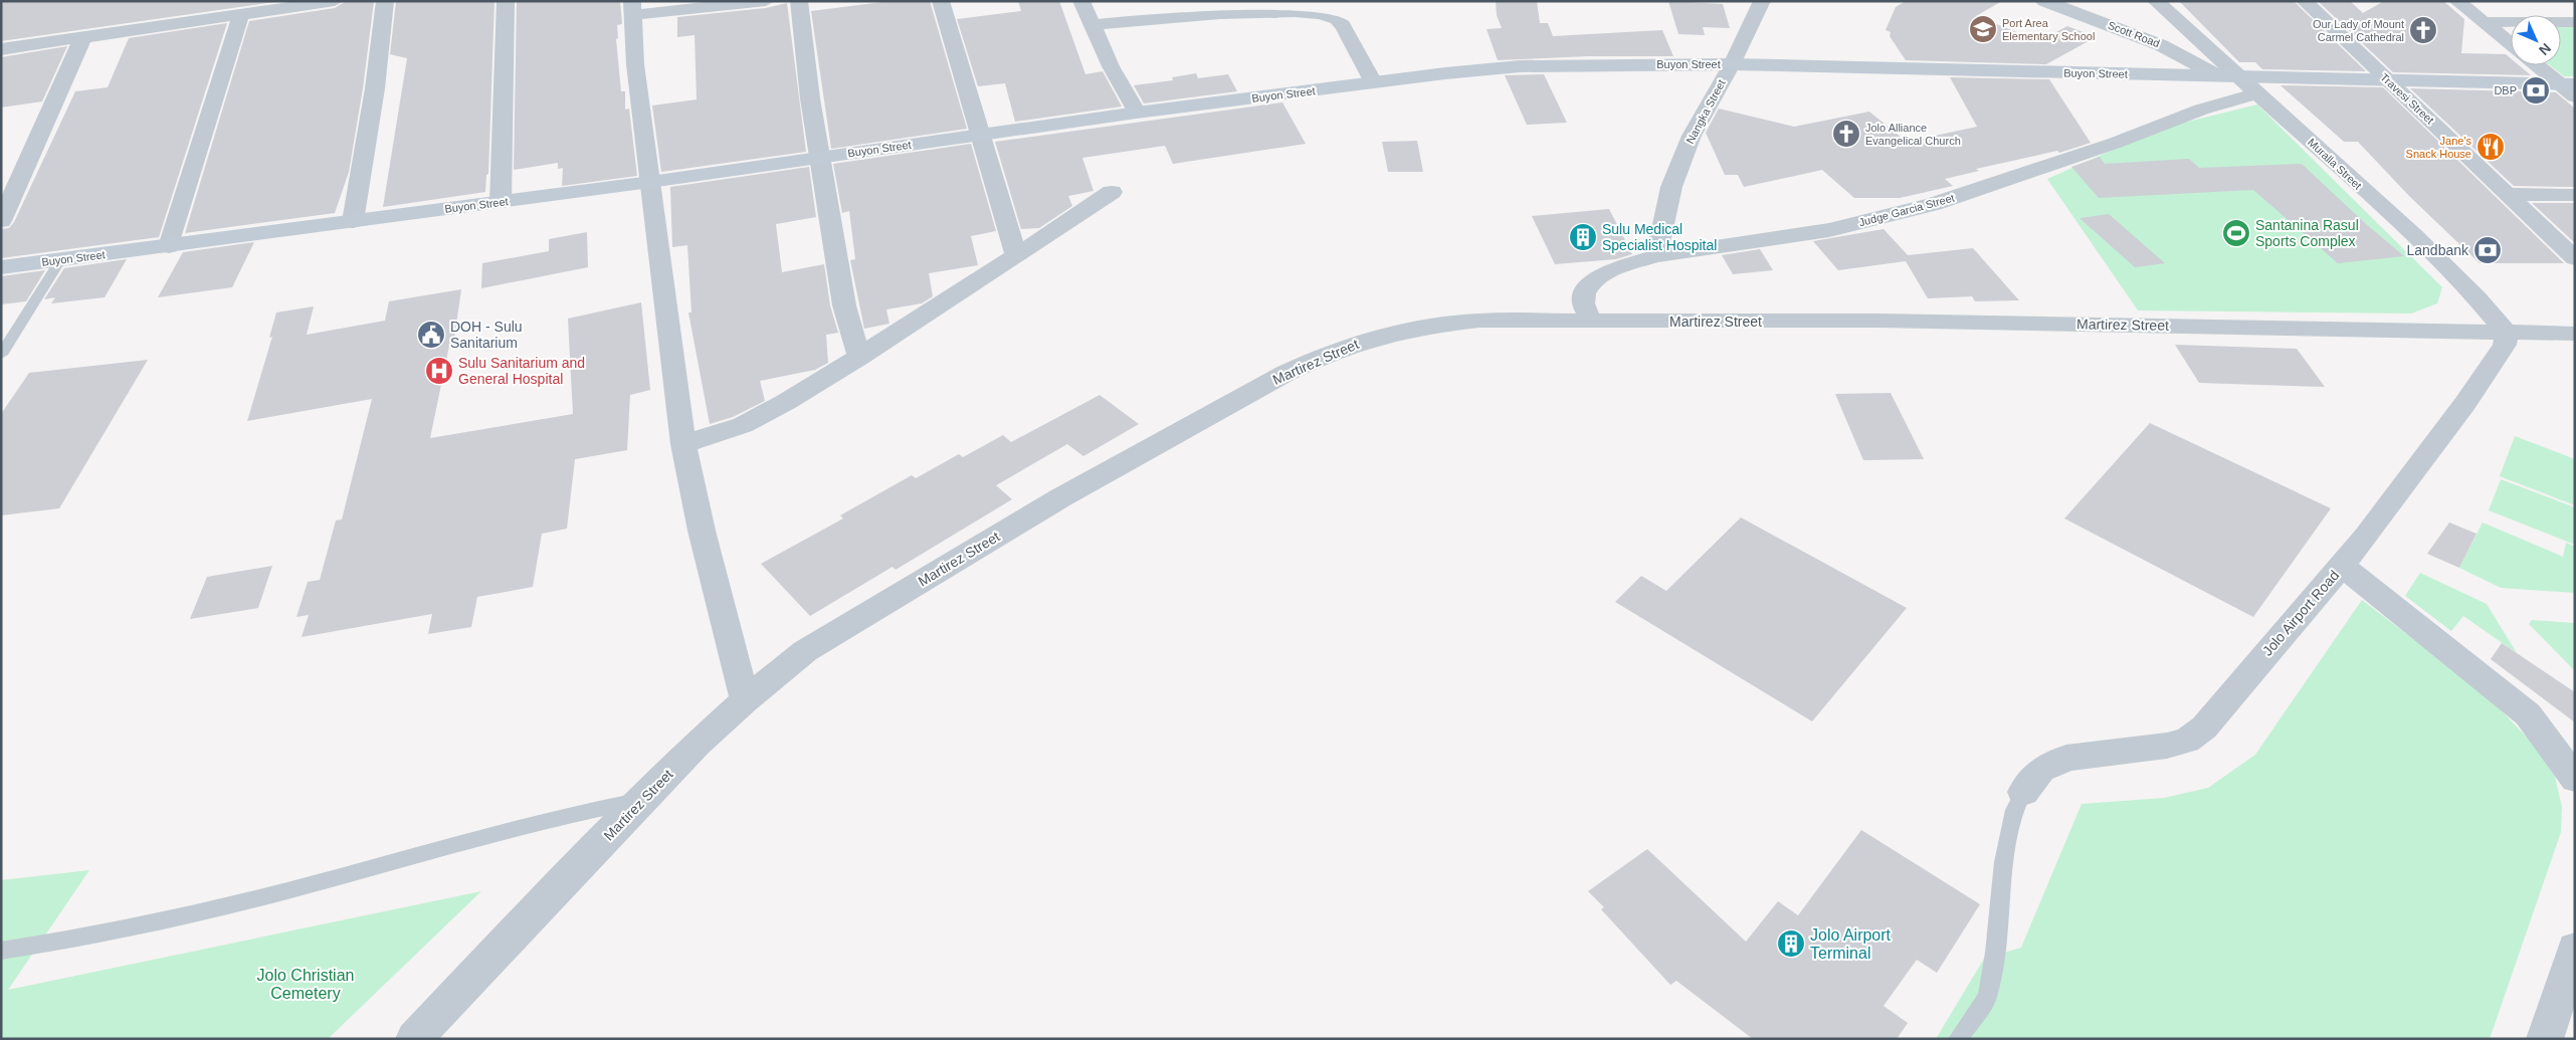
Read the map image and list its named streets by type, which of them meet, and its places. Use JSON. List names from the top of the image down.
{
  "streets": {
    "main road": ["Buyon Street"],
    "street": [
      "Scott Road",
      "Travesi Street",
      "Nangka Street",
      "Muralla Street",
      "Judge Garcia Street",
      "Martirez Street",
      "Jolo Airport Road"
    ]
  },
  "crossings": [
    ["Scott Road", "Buyon Street"],
    ["Scott Road", "Muralla Street"],
    ["Buyon Street", "Travesi Street"],
    ["Buyon Street", "Nangka Street"],
    ["Buyon Street", "Muralla Street"],
    ["Nangka Street", "Judge Garcia Street"],
    ["Muralla Street", "Judge Garcia Street"],
    ["Muralla Street", "Martirez Street"],
    ["Muralla Street", "Jolo Airport Road"],
    ["Judge Garcia Street", "Martirez Street"],
    ["Martirez Street", "Jolo Airport Road"]
  ],
  "parks": ["Jolo Christian Cemetery"],
  "places": {
    "school or university": ["Port Area Elementary School"],
    "church": ["Our Lady of Mount Carmel Cathedral", "Jolo Alliance Evangelical Church"],
    "bank": ["DBP", "Landbank"],
    "restaurant": ["Jane's Snack House"],
    "sports": ["Santanina Rasul Sports Complex"],
    "building": ["Sulu Medical Specialist Hospital", "Jolo Airport Terminal"],
    "public building": ["DOH - Sulu Sanitarium"],
    "hospital": ["Sulu Sanitarium and General Hospital"]
  },
  "north": "bottom right"
}
